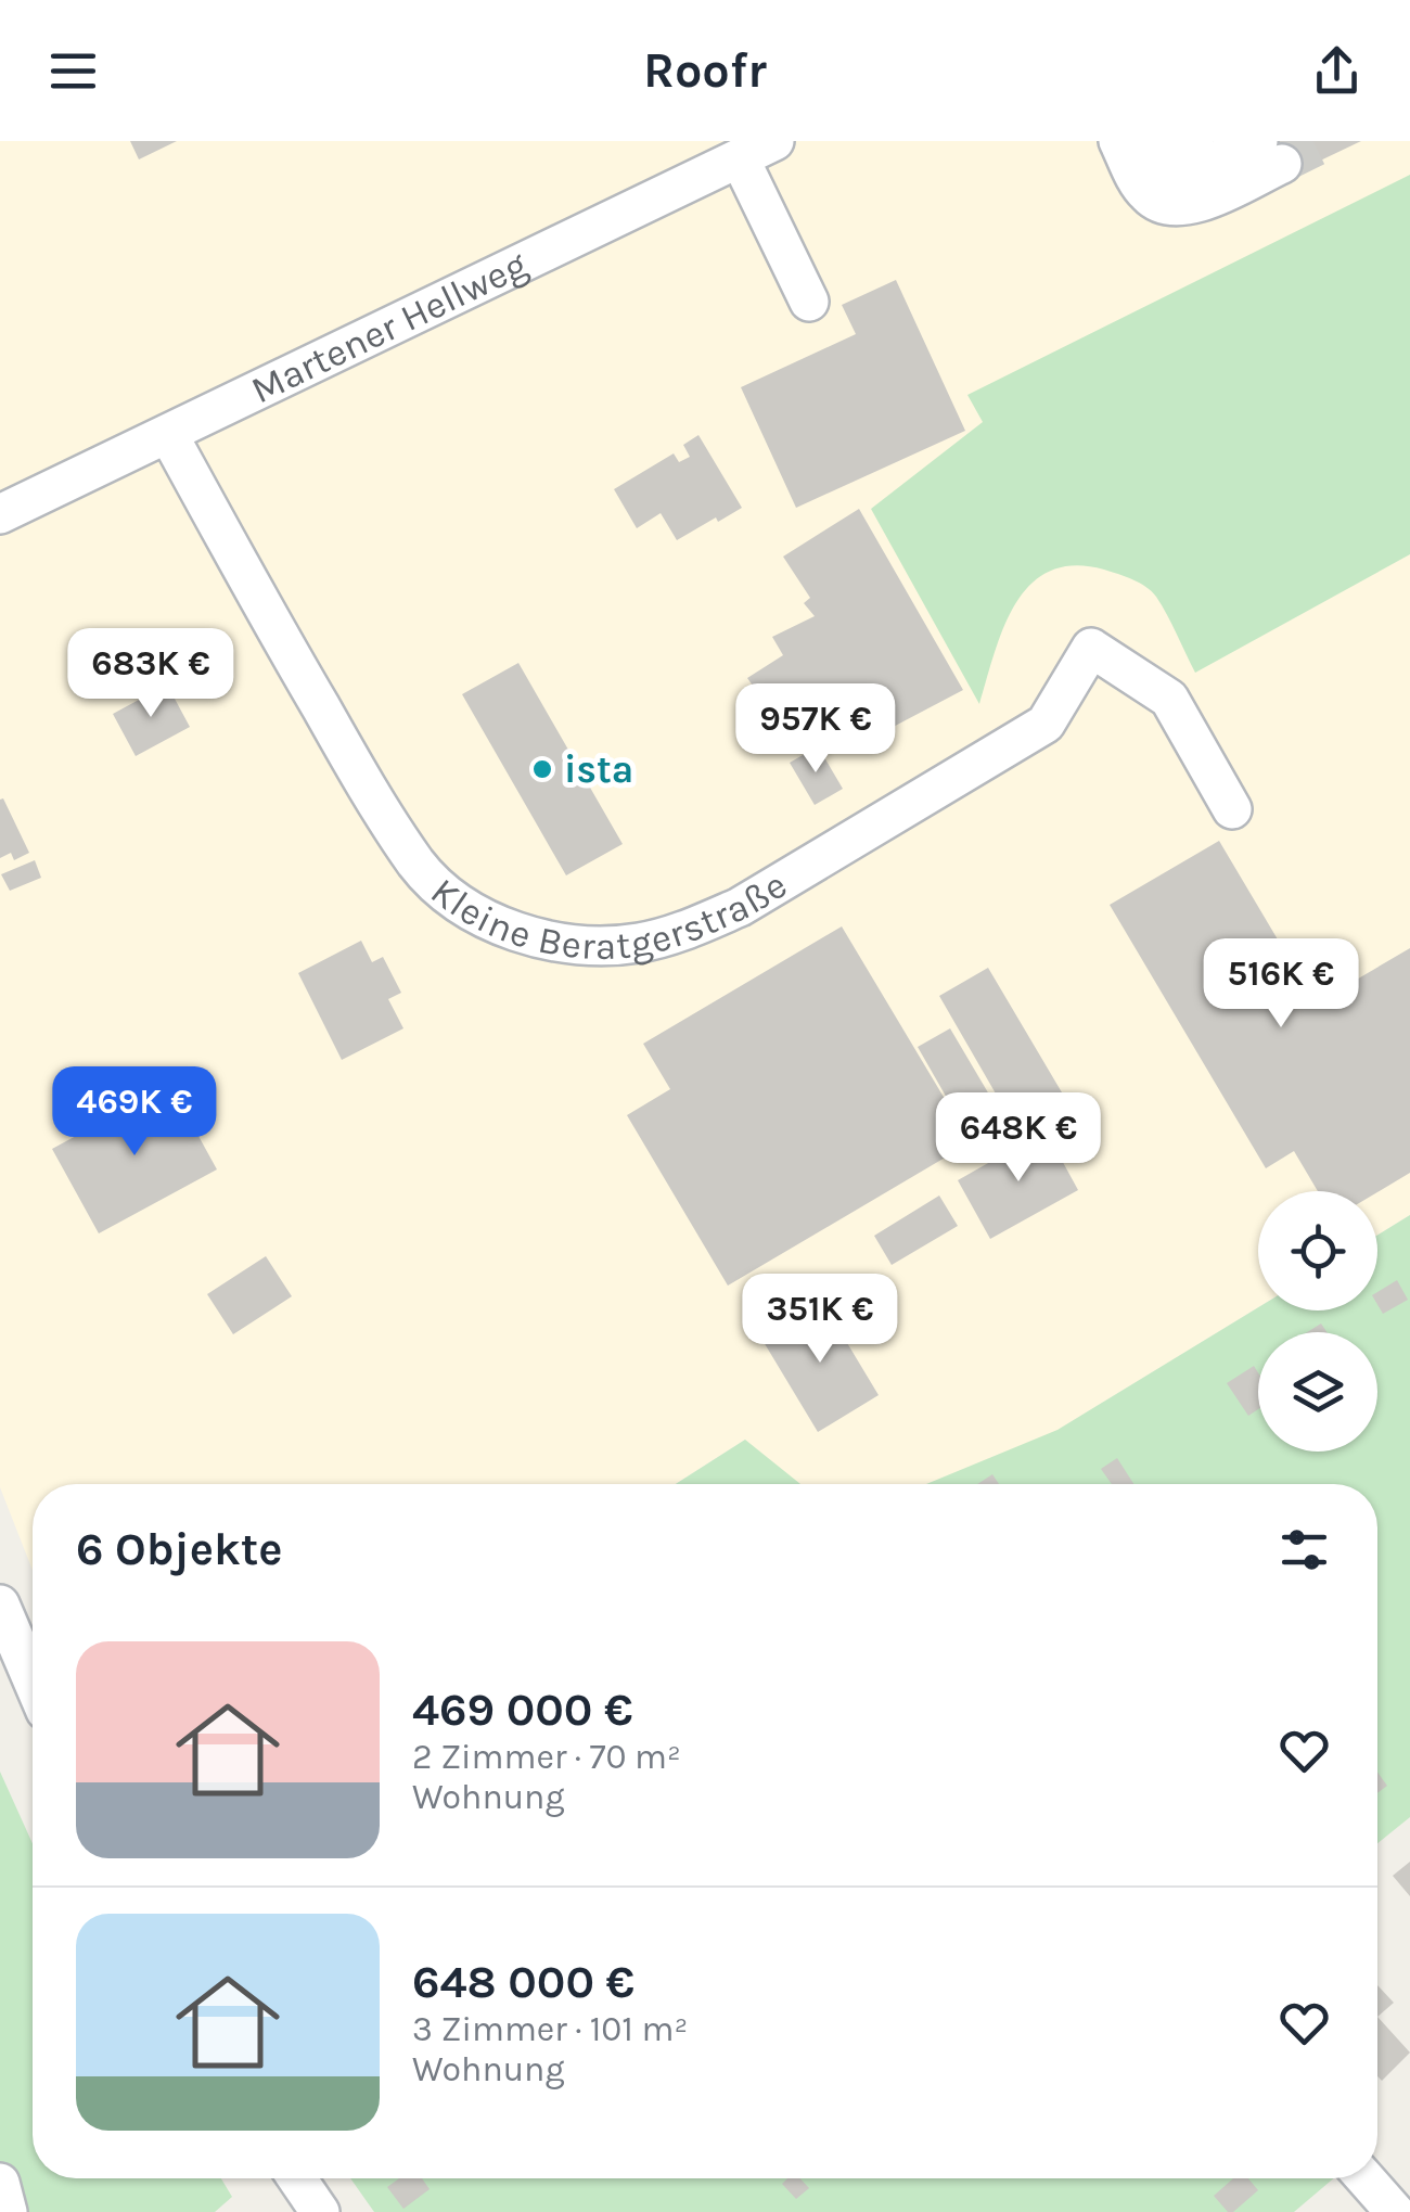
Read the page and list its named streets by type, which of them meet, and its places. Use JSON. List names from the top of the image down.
{
  "streets": {
    "street": ["Martener Hellweg", "Kleine Beratgerstraße"]
  },
  "crossings": [
    ["Martener Hellweg", "Kleine Beratgerstraße"]
  ],
  "places": ["ista"],
  "page": {
    "header": "Roofr",
    "price": [
      "683K €",
      "957K €",
      "516K €",
      "469K €",
      "648K €",
      "351K €"
    ],
    "heading": "6 Objekte",
    "list": [
      {
        "name": "469 000 €",
        "note": "2 Zimmer · 70 m² · Wohnung"
      },
      {
        "name": "648 000 €",
        "note": "3 Zimmer · 101 m² · Wohnung"
      }
    ]
  }
}
